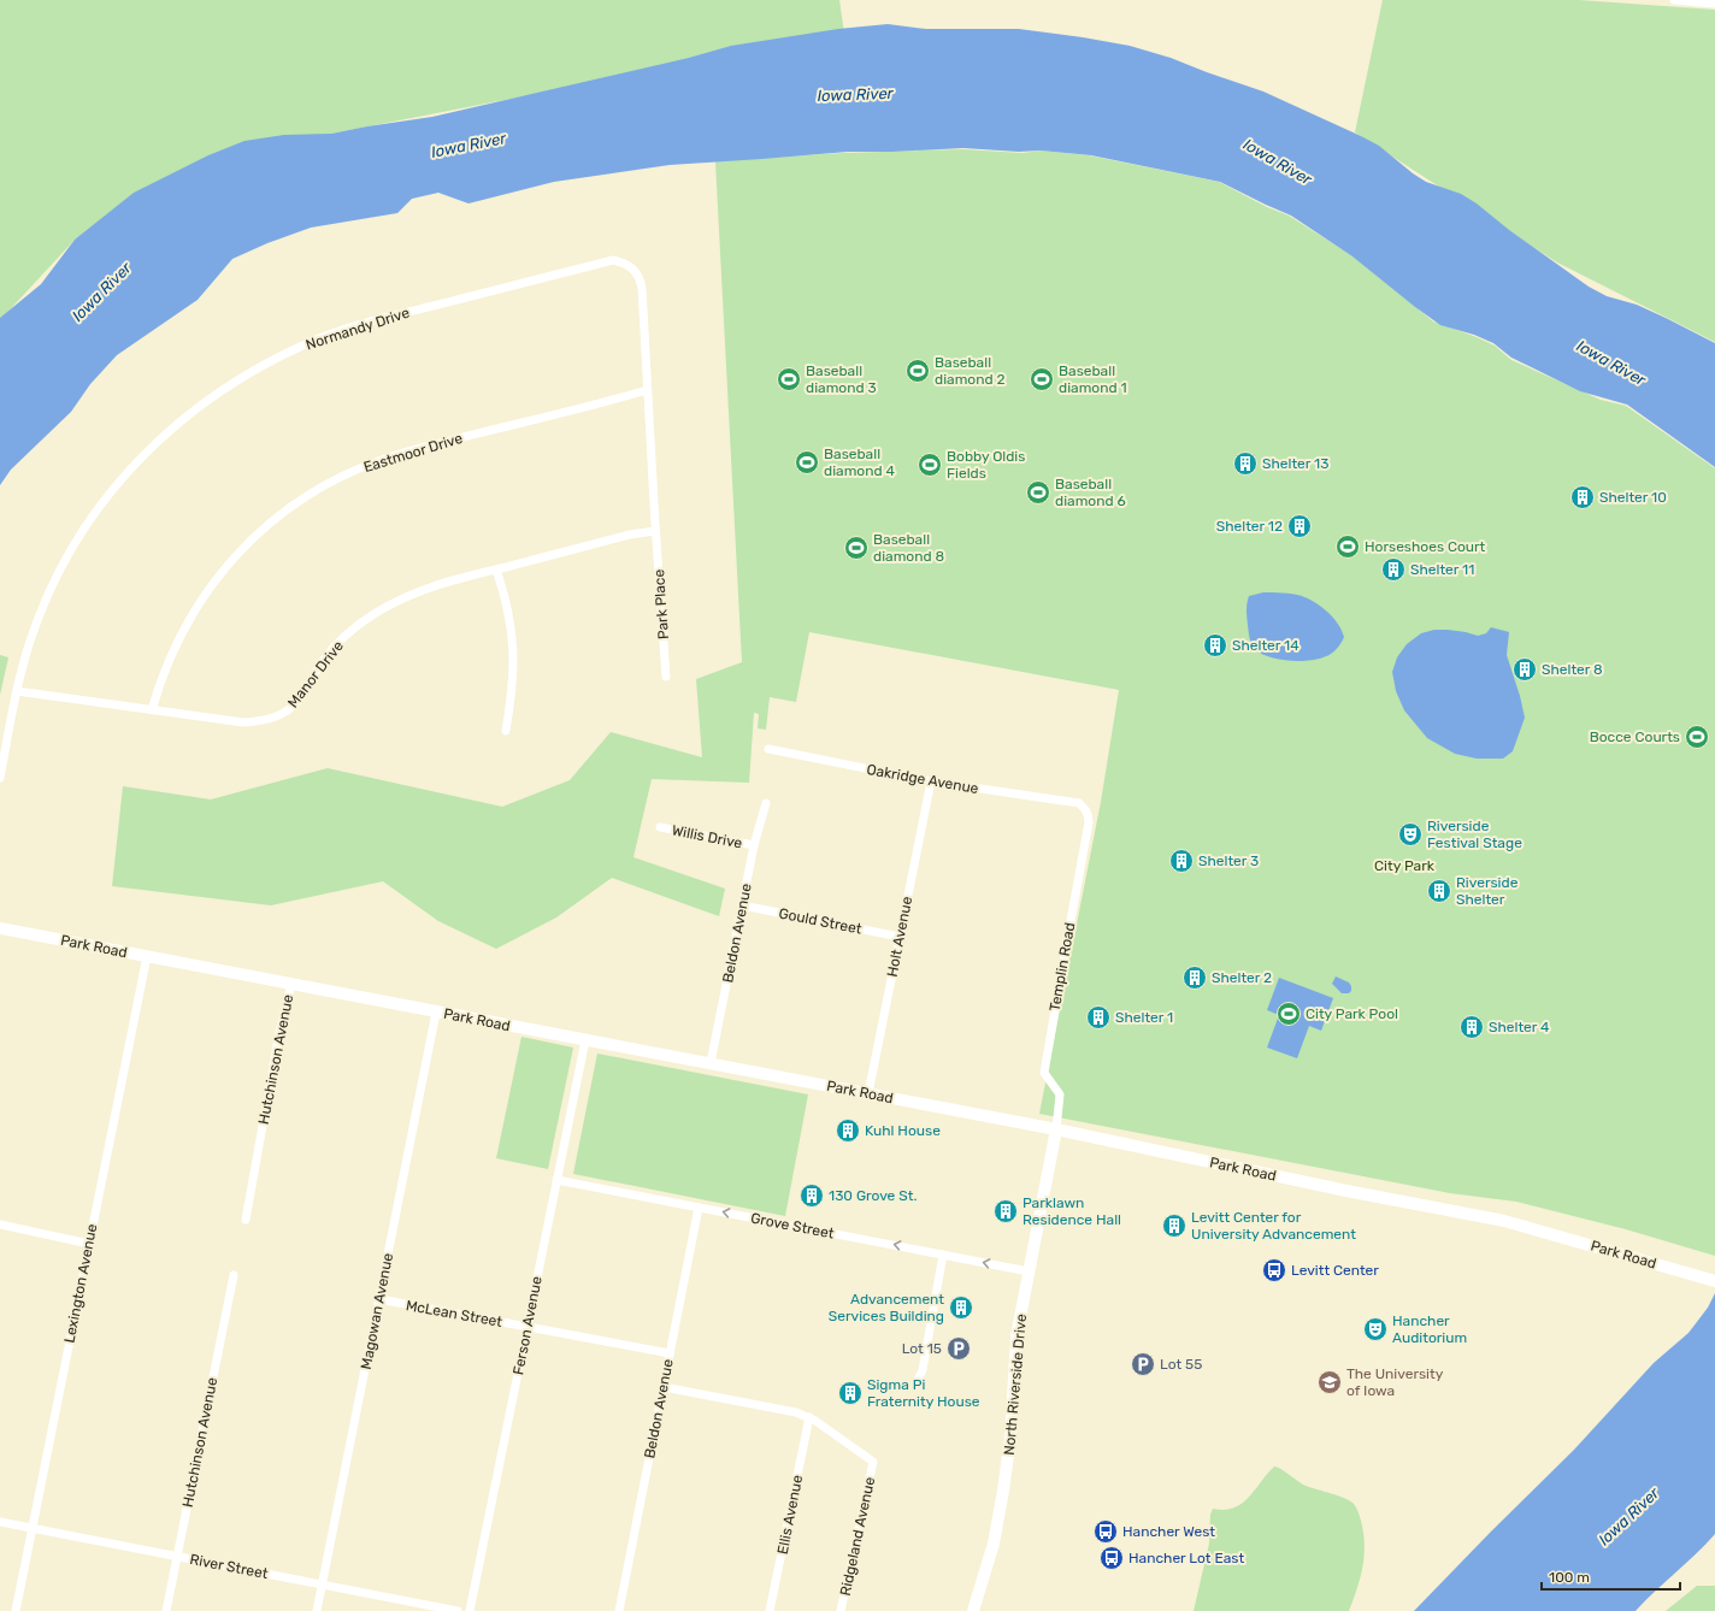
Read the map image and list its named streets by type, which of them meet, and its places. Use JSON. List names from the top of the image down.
{
  "streets": {
    "street": [
      "Normandy Drive",
      "Eastmoor Drive",
      "Park Place",
      "Manor Drive",
      "Oakridge Avenue",
      "Willis Drive",
      "Gould Street",
      "Beldon Avenue",
      "Holt Avenue",
      "Park Road",
      "Templin Road",
      "Hutchinson Avenue",
      "Grove Street",
      "Lexington Avenue",
      "Magowan Avenue",
      "McLean Street",
      "Ferson Avenue",
      "North Riverside Drive",
      "Ellis Avenue",
      "Ridgeland Avenue",
      "River Street"
    ]
  },
  "crossings": [
    ["Normandy Drive", "Eastmoor Drive"],
    ["Normandy Drive", "Park Place"],
    ["Normandy Drive", "Manor Drive"],
    ["Eastmoor Drive", "Manor Drive"],
    ["Park Place", "Manor Drive"],
    ["Oakridge Avenue", "Holt Avenue"],
    ["Oakridge Avenue", "Templin Road"],
    ["Willis Drive", "Beldon Avenue"],
    ["Gould Street", "Beldon Avenue"],
    ["Gould Street", "Holt Avenue"],
    ["Beldon Avenue", "Park Road"],
    ["Beldon Avenue", "Grove Street"],
    ["Beldon Avenue", "McLean Street"],
    ["Holt Avenue", "Park Road"],
    ["Park Road", "Templin Road"],
    ["Park Road", "Hutchinson Avenue"],
    ["Park Road", "Lexington Avenue"],
    ["Park Road", "Magowan Avenue"],
    ["Park Road", "Ferson Avenue"],
    ["Park Road", "North Riverside Drive"],
    ["Templin Road", "North Riverside Drive"],
    ["Hutchinson Avenue", "River Street"],
    ["Grove Street", "Ferson Avenue"],
    ["Grove Street", "North Riverside Drive"],
    ["Lexington Avenue", "River Street"],
    ["Magowan Avenue", "McLean Street"],
    ["Magowan Avenue", "River Street"],
    ["McLean Street", "Ferson Avenue"],
    ["Ellis Avenue", "Ridgeland Avenue"]
  ],
  "one_way": ["Grove Street"],
  "water": ["Iowa River"],
  "parks": ["City Park"],
  "places": {
    "sports": [
      "Baseball diamond 2",
      "Baseball diamond 3",
      "Baseball diamond 1",
      "Baseball diamond 4",
      "Bobby Oldis Fields",
      "Baseball diamond 6",
      "Horseshoes Court",
      "Baseball diamond 8",
      "Bocce Courts",
      "City Park Pool"
    ],
    "building": [
      "Shelter 13",
      "Shelter 10",
      "Shelter 12",
      "Shelter 11",
      "Shelter 14",
      "Shelter 8",
      "Shelter 3",
      "Riverside Shelter",
      "Shelter 2",
      "Shelter 1",
      "Shelter 4",
      "Kuhl House",
      "130 Grove St.",
      "Parklawn Residence Hall",
      "Levitt Center for University Advancement",
      "Advancement Services Building",
      "Sigma Pi Fraternity House"
    ],
    "theatre": ["Riverside Festival Stage", "Hancher Auditorium"],
    "bus stop": ["Levitt Center", "Hancher West", "Hancher Lot East"],
    "parking": ["Lot 15", "Lot 55"],
    "school or university": ["The University of Iowa"]
  },
  "scale_bar": "100 m"
}
